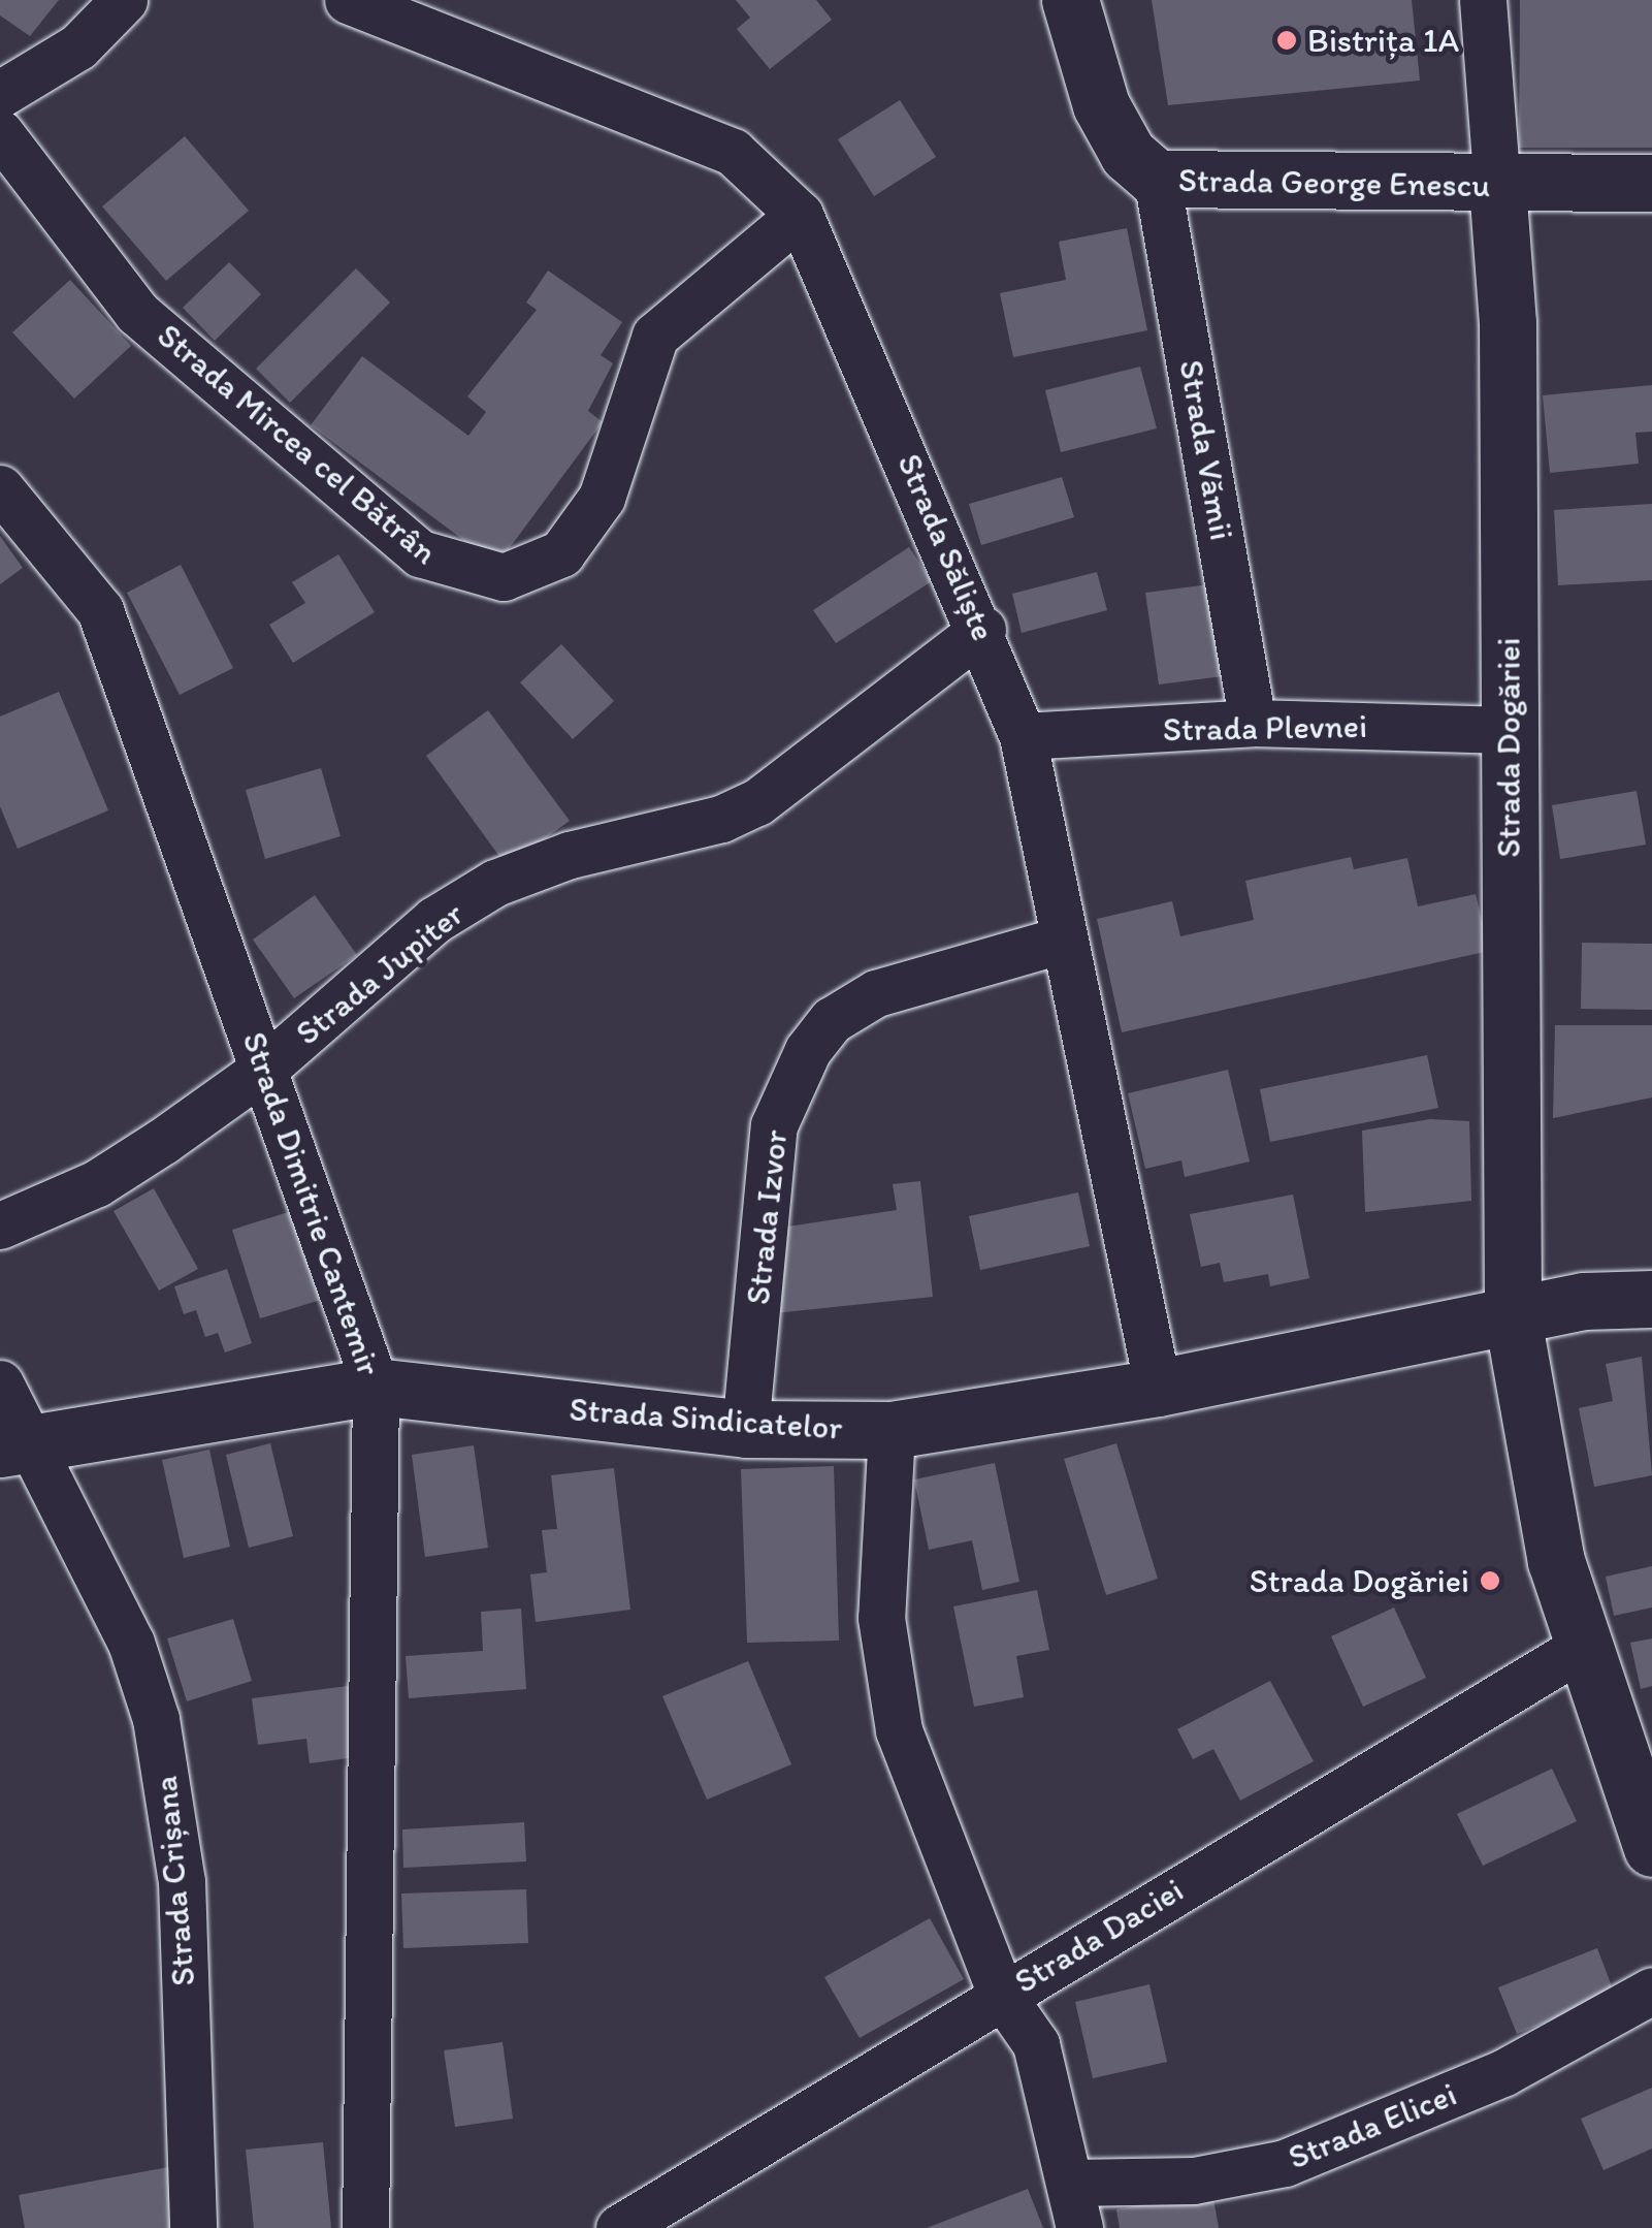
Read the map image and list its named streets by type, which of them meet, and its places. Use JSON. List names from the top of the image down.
{
  "streets": {
    "street": [
      "Strada George Enescu",
      "Strada Mircea cel Bătrân",
      "Strada Vămii",
      "Strada Săliște",
      "Strada Plevnei",
      "Strada Dogăriei",
      "Strada Jupiter",
      "Strada Dimitrie Cantemir",
      "Strada Izvor",
      "Strada Sindicatelor",
      "Strada Crișana",
      "Strada Daciei",
      "Strada Elicei"
    ]
  },
  "crossings": [
    ["Strada George Enescu", "Strada Vămii"],
    ["Strada George Enescu", "Strada Dogăriei"],
    ["Strada Mircea cel Bătrân", "Strada Săliște"],
    ["Strada Vămii", "Strada Plevnei"],
    ["Strada Săliște", "Strada Plevnei"],
    ["Strada Săliște", "Strada Jupiter"],
    ["Strada Săliște", "Strada Izvor"],
    ["Strada Săliște", "Strada Sindicatelor"],
    ["Strada Plevnei", "Strada Dogăriei"],
    ["Strada Dogăriei", "Strada Sindicatelor"],
    ["Strada Dogăriei", "Strada Daciei"],
    ["Strada Jupiter", "Strada Dimitrie Cantemir"],
    ["Strada Dimitrie Cantemir", "Strada Sindicatelor"],
    ["Strada Izvor", "Strada Sindicatelor"],
    ["Strada Sindicatelor", "Strada Crișana"]
  ],
  "places": ["Bistrița 1A", "Strada Dogăriei"]
}
